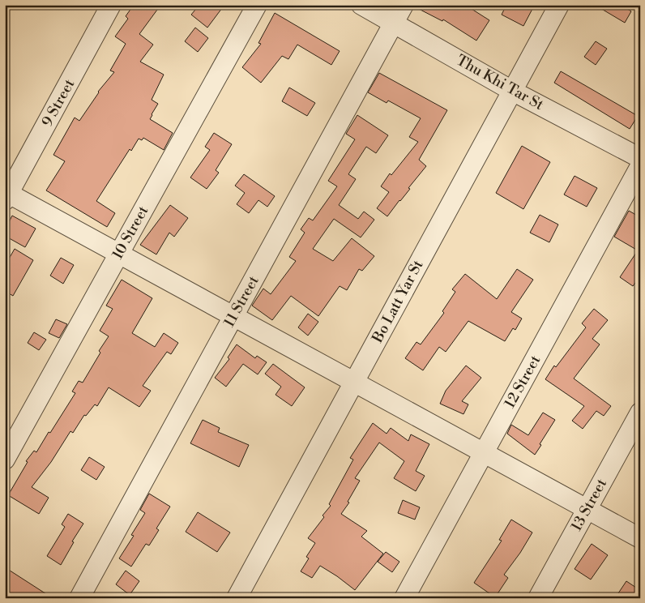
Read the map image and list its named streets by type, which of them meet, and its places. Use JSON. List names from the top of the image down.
{
  "streets": {
    "street": [
      "Thu Khi Tar St",
      "9 Street",
      "10 Street",
      "11 Street",
      "Bo Latt Yar St",
      "12 Street",
      "13 Street"
    ]
  },
  "crossings": [
    ["Thu Khi Tar St", "11 Street"],
    ["Thu Khi Tar St", "Bo Latt Yar St"]
  ]
}
